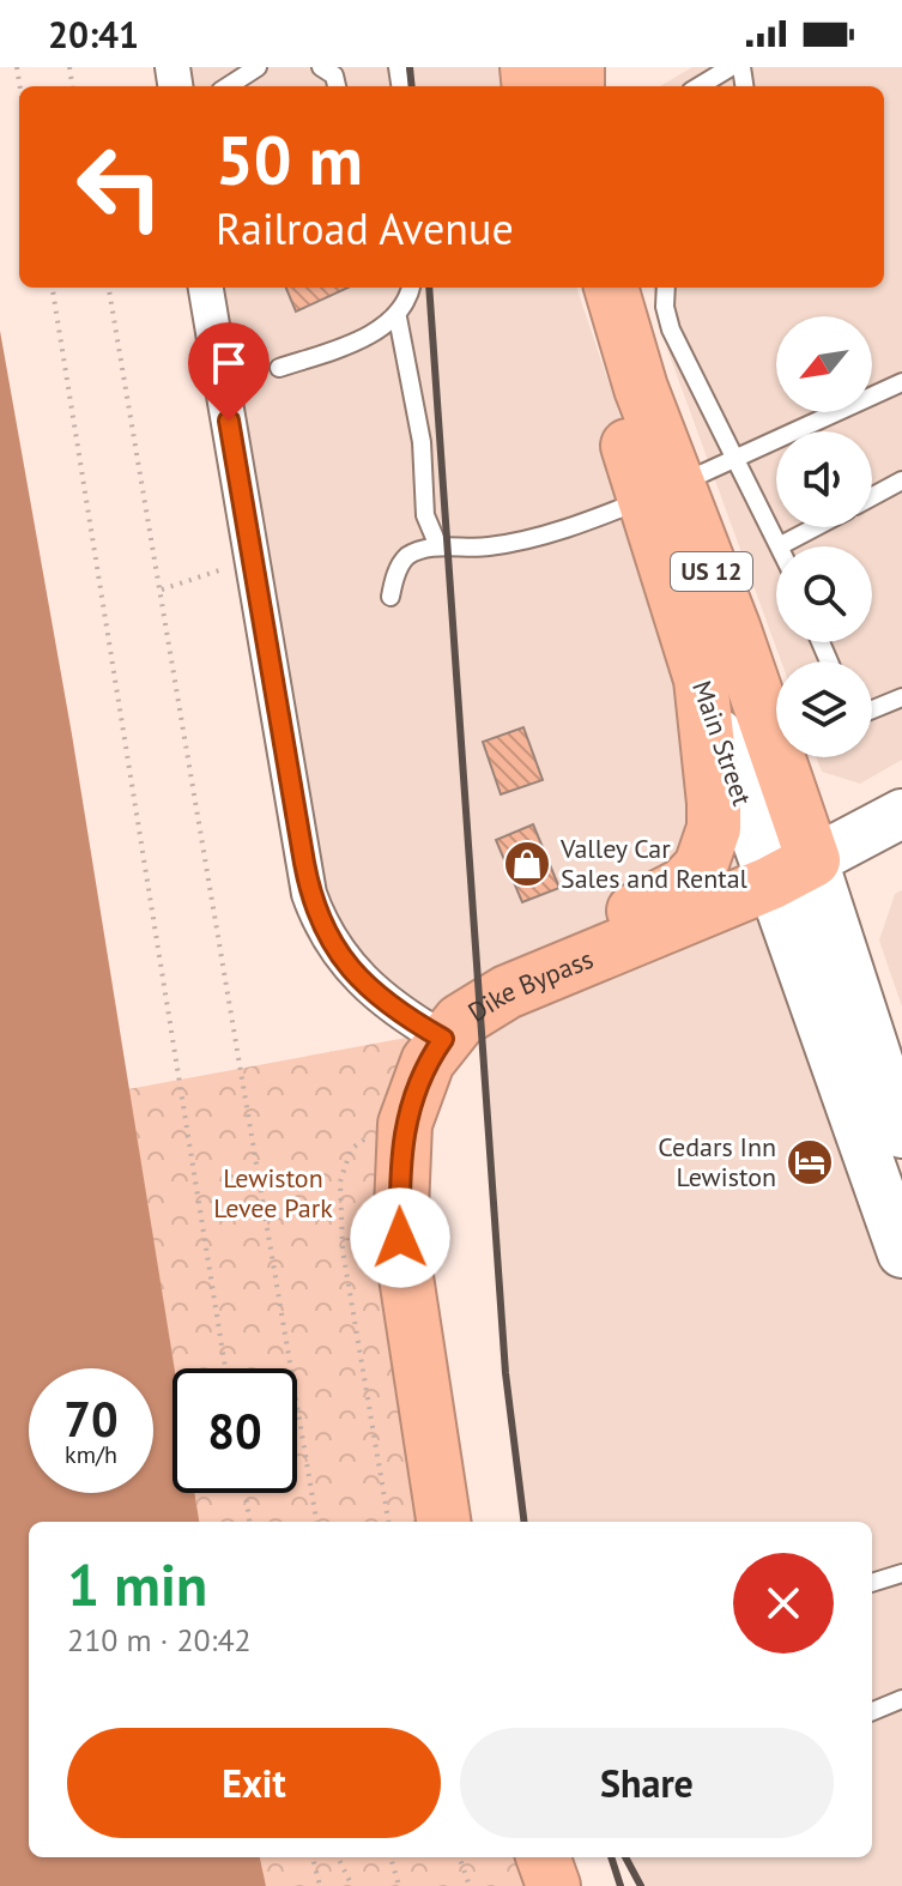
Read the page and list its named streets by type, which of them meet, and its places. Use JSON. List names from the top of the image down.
{
  "streets": {
    "highway": ["US 12", "Main Street", "Dike Bypass"]
  },
  "crossings": [
    ["US 12", "Main Street"],
    ["US 12", "Dike Bypass"],
    ["Main Street", "Dike Bypass"]
  ],
  "parks": ["Lewiston Levee Park"],
  "places": {
    "shop": ["Valley Car Sales and Rental"],
    "hotel": ["Cedars Inn Lewiston"]
  },
  "north": "bottom left",
  "page": {
    "status": "20:41",
    "turn": ["50 m", "Railroad Avenue"],
    "speed": "70 km/h",
    "limit": "80",
    "heading": ["1 min", "210 m · 20:42"],
    "buttons": ["Exit", "Share"]
  }
}
